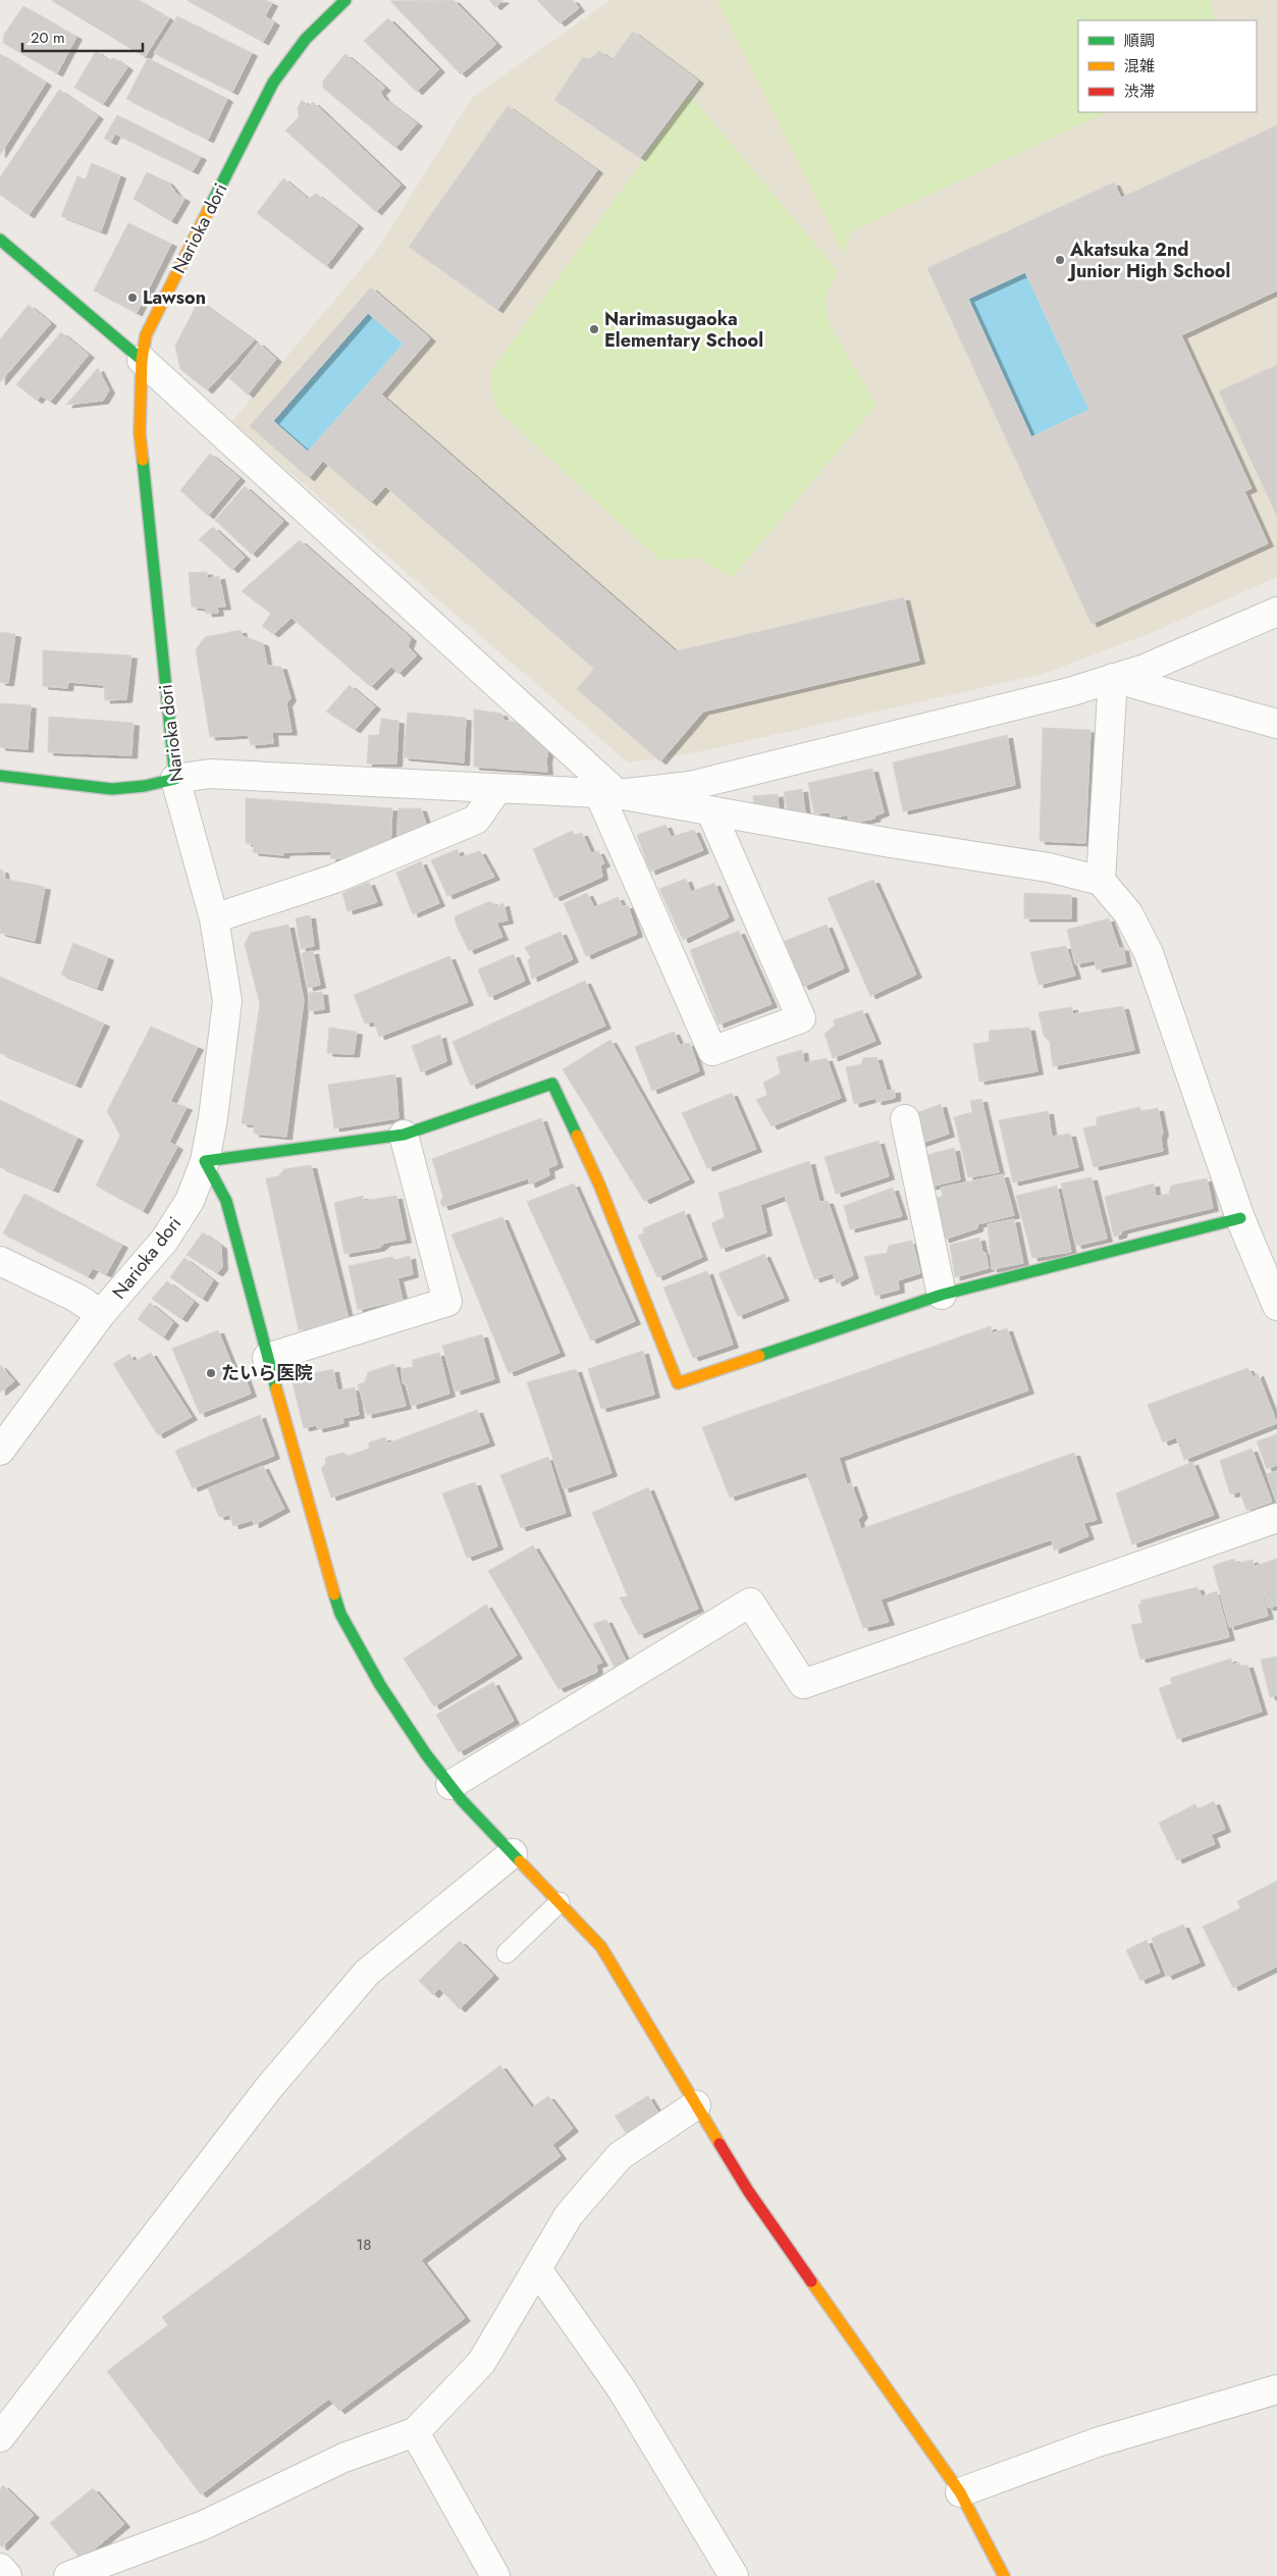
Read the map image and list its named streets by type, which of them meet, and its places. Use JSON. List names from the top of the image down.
{
  "streets": {
    "street": ["Narioka dori"]
  },
  "places": [
    "Akatsuka 2nd Junior High School",
    "Lawson",
    "Narimasugaoka Elementary School",
    "たいら医院"
  ],
  "house_numbers": ["18"],
  "legend": ["順調", "混雑", "渋滞"],
  "scale_bar": "20 m"
}
